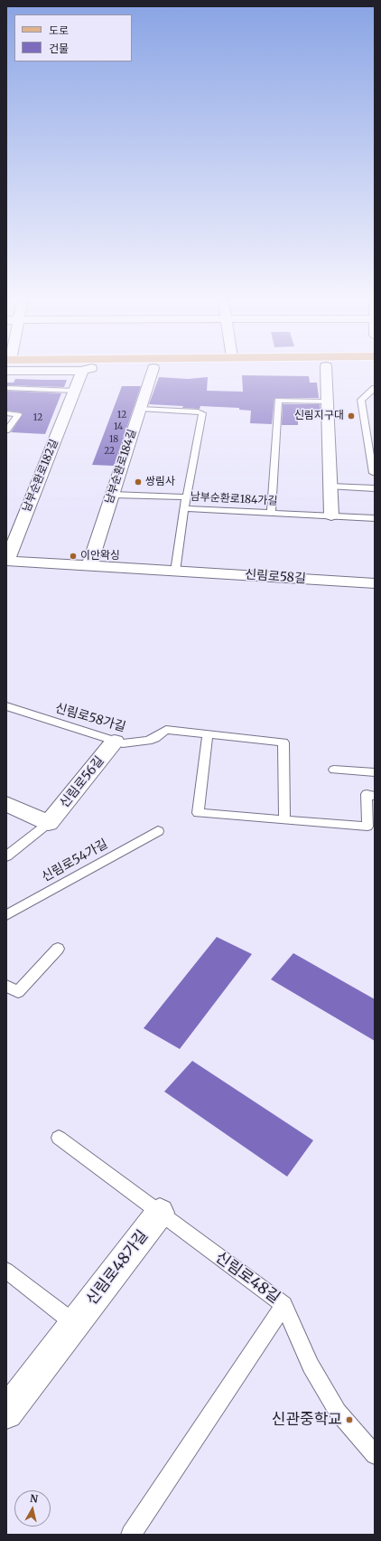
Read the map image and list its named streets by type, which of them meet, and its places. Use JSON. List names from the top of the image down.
{
  "streets": {
    "street": [
      "남부순환로184길",
      "남부순환로182길",
      "신림로58길",
      "신림로56길",
      "신림로48가길"
    ],
    "lane": [
      "남부순환로184가길",
      "신림로58가길",
      "신림로54가길",
      "신림로48길"
    ]
  },
  "crossings": [
    ["남부순환로184길", "남부순환로184가길"],
    ["남부순환로184길", "신림로58길"],
    ["남부순환로182길", "신림로58길"],
    ["신림로58가길", "신림로56길"],
    ["신림로48가길", "신림로48길"]
  ],
  "places": [
    "신림지구대",
    "쌍림사",
    "이안왁싱",
    "신관중학교"
  ],
  "house_numbers": [
    "12",
    "12",
    "14",
    "18",
    "22"
  ],
  "legend": ["도로", "건물"],
  "north": "top"
}
